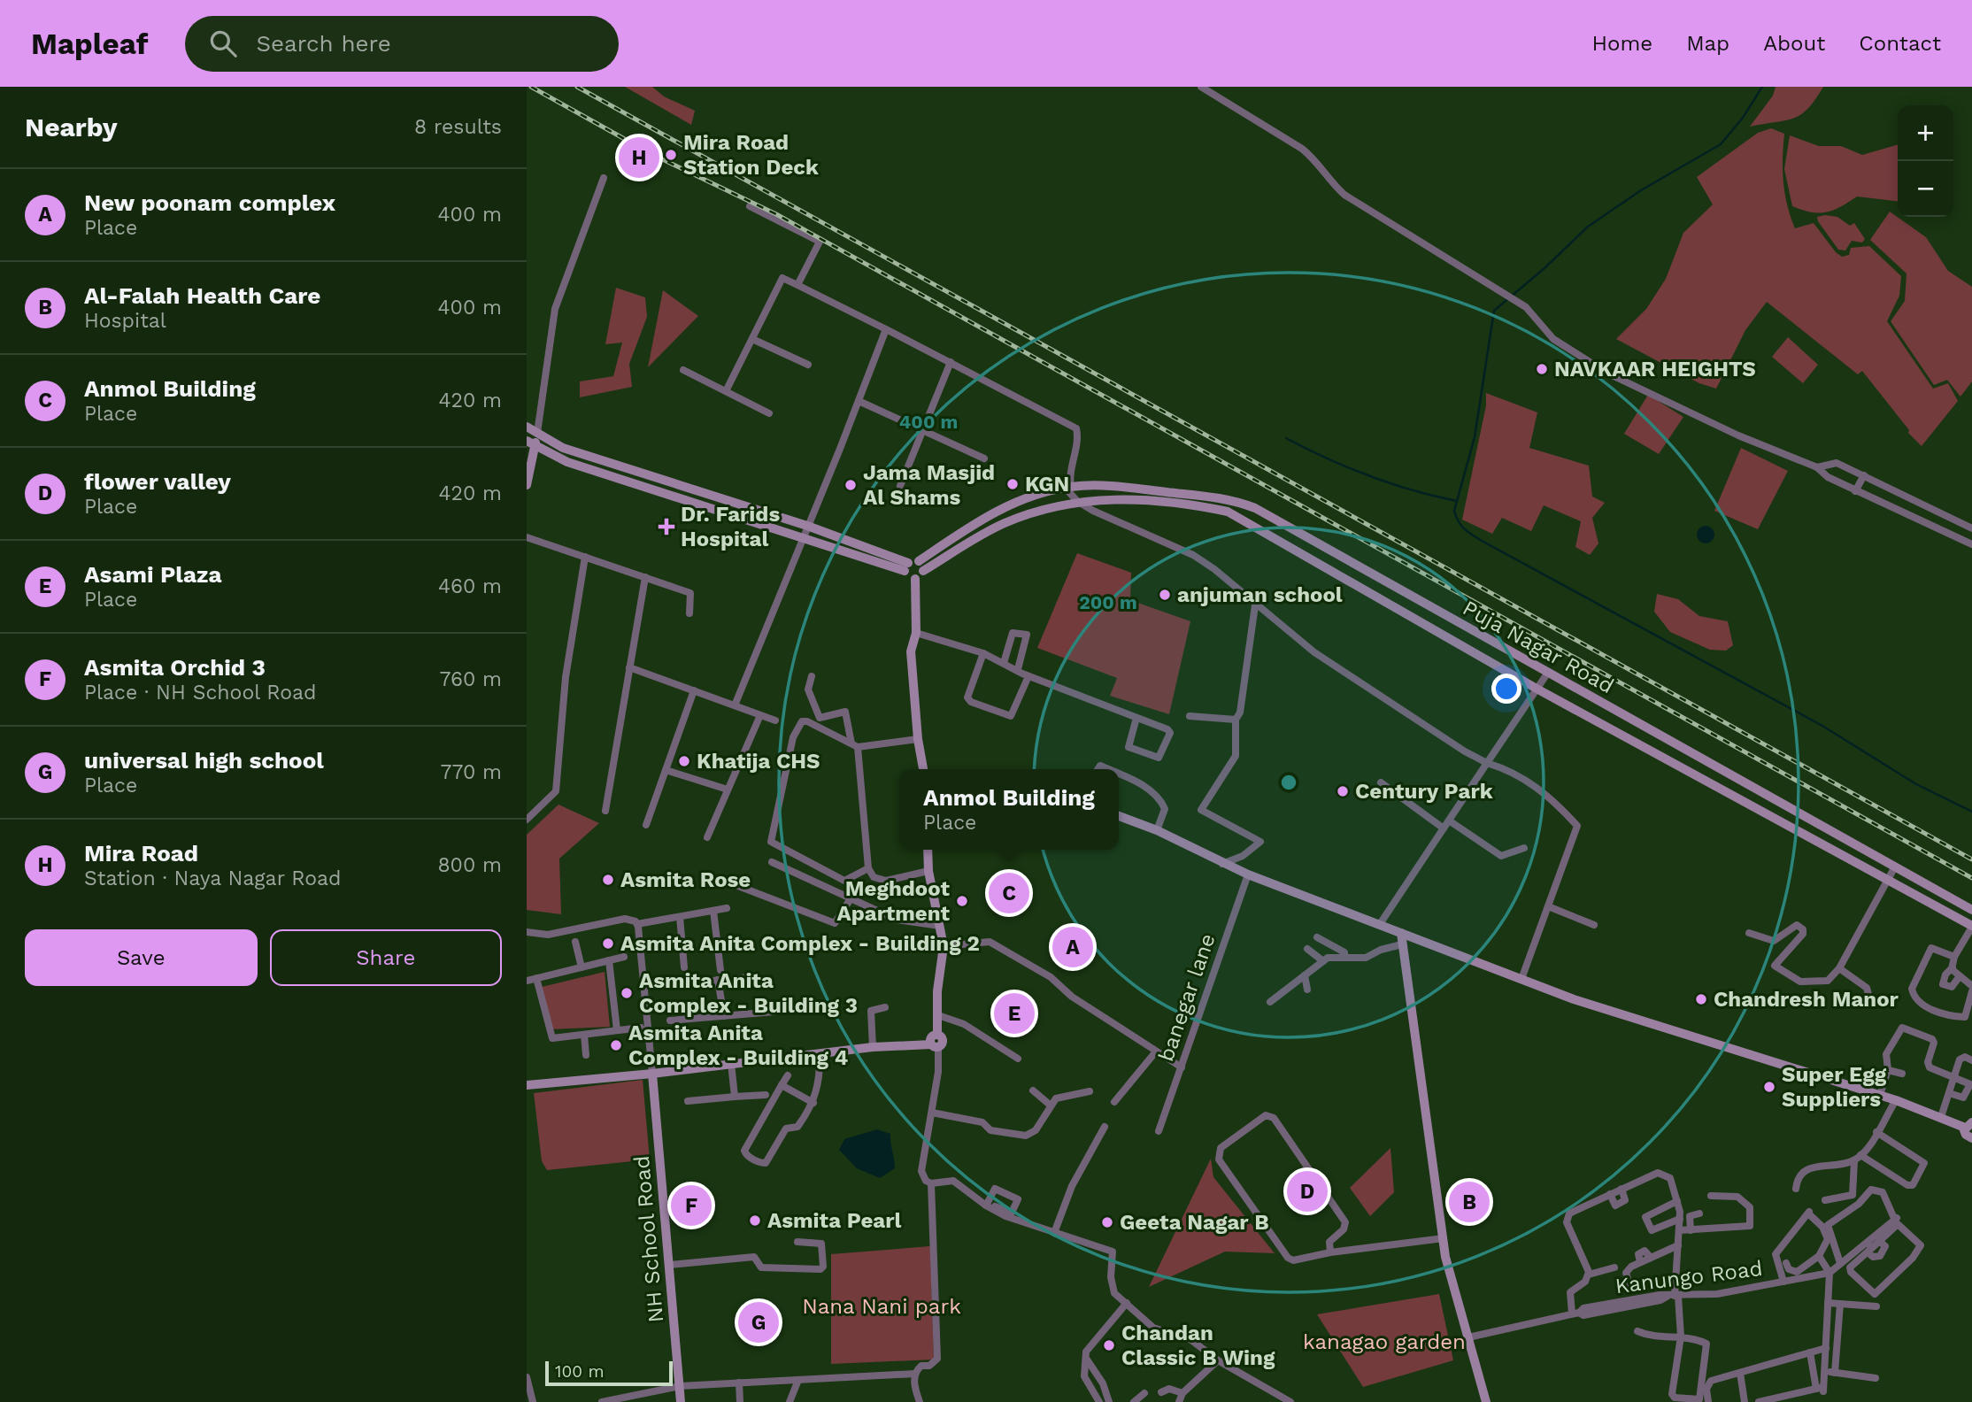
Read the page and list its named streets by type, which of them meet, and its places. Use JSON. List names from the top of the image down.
{
  "streets": {
    "street": [
      "Puja Nagar Road",
      "banegar lane",
      "NH School Road",
      "Kanungo Road"
    ]
  },
  "parks": ["Nana Nani park", "kanagao garden"],
  "places": {
    "other": [
      "Mira Road Station Deck",
      "NAVKAAR HEIGHTS",
      "KGN",
      "Jama Masjid Al Shams",
      "anjuman school",
      "Khatija CHS",
      "Century Park",
      "Asmita Rose",
      "Meghdoot Apartment",
      "Asmita Anita Complex - Building 2",
      "Asmita Anita Complex - Building 3",
      "Chandresh Manor",
      "Asmita Anita Complex - Building 4",
      "Super Egg Suppliers",
      "Asmita Pearl",
      "Geeta Nagar B",
      "Chandan Classic B Wing"
    ],
    "health": ["Dr. Farids Hospital"]
  },
  "scale_bar": "100 m",
  "page": {
    "header": "Mapleaf",
    "search": "Search here",
    "nav": [
      "Home",
      "Map",
      "About",
      "Contact"
    ],
    "heading": ["Nearby", "8 results"],
    "map_buttons": ["+", "−"],
    "pins": [
      "H",
      "C",
      "A",
      "E",
      "D",
      "B",
      "F",
      "G"
    ],
    "list": [
      {
        "mark": "A",
        "name": "New poonam complex",
        "note": "Place",
        "value": "400 m"
      },
      {
        "mark": "B",
        "name": "Al-Falah Health Care",
        "note": "Hospital",
        "value": "400 m"
      },
      {
        "mark": "C",
        "name": "Anmol Building",
        "note": "Place",
        "value": "420 m"
      },
      {
        "mark": "D",
        "name": "flower valley",
        "note": "Place",
        "value": "420 m"
      },
      {
        "mark": "E",
        "name": "Asami Plaza",
        "note": "Place",
        "value": "460 m"
      },
      {
        "mark": "F",
        "name": "Asmita Orchid 3",
        "note": "Place · NH School Road",
        "value": "760 m"
      },
      {
        "mark": "G",
        "name": "universal high school",
        "note": "Place",
        "value": "770 m"
      },
      {
        "mark": "H",
        "name": "Mira Road",
        "note": "Station · Naya Nagar Road",
        "value": "800 m"
      }
    ],
    "popup": ["Anmol Building", "Place"],
    "buttons": ["Save", "Share"],
    "scale": "100 m"
  },
  "rings": ["400 m", "200 m"]
}
